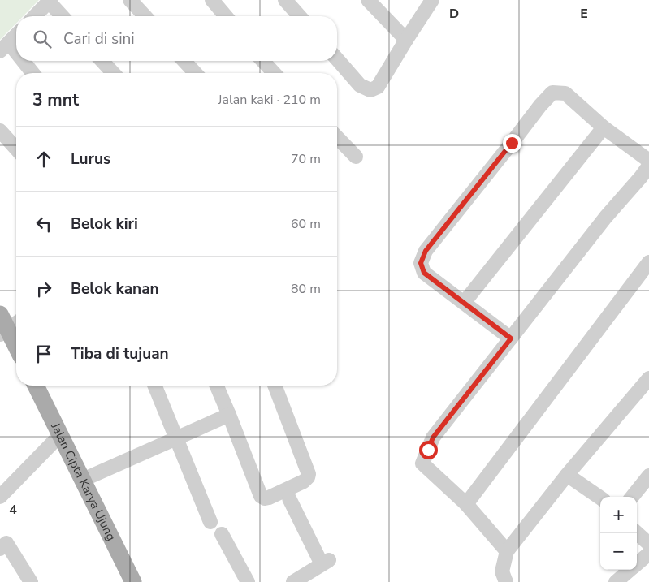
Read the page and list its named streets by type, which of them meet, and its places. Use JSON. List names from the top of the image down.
{
  "streets": {
    "main road": ["Jalan Cipta Karya Ujung"]
  },
  "page": {
    "search": "Cari di sini",
    "heading": ["3 mnt", "Jalan kaki · 210 m"],
    "list": [
      ["Lurus", "70 m"],
      ["Belok kiri", "60 m"],
      ["Belok kanan", "80 m"],
      "Tiba di tujuan"
    ],
    "map_buttons": ["+", "−"]
  },
  "grid": {
    "columns": ["D", "E"],
    "rows": ["4"]
  }
}
